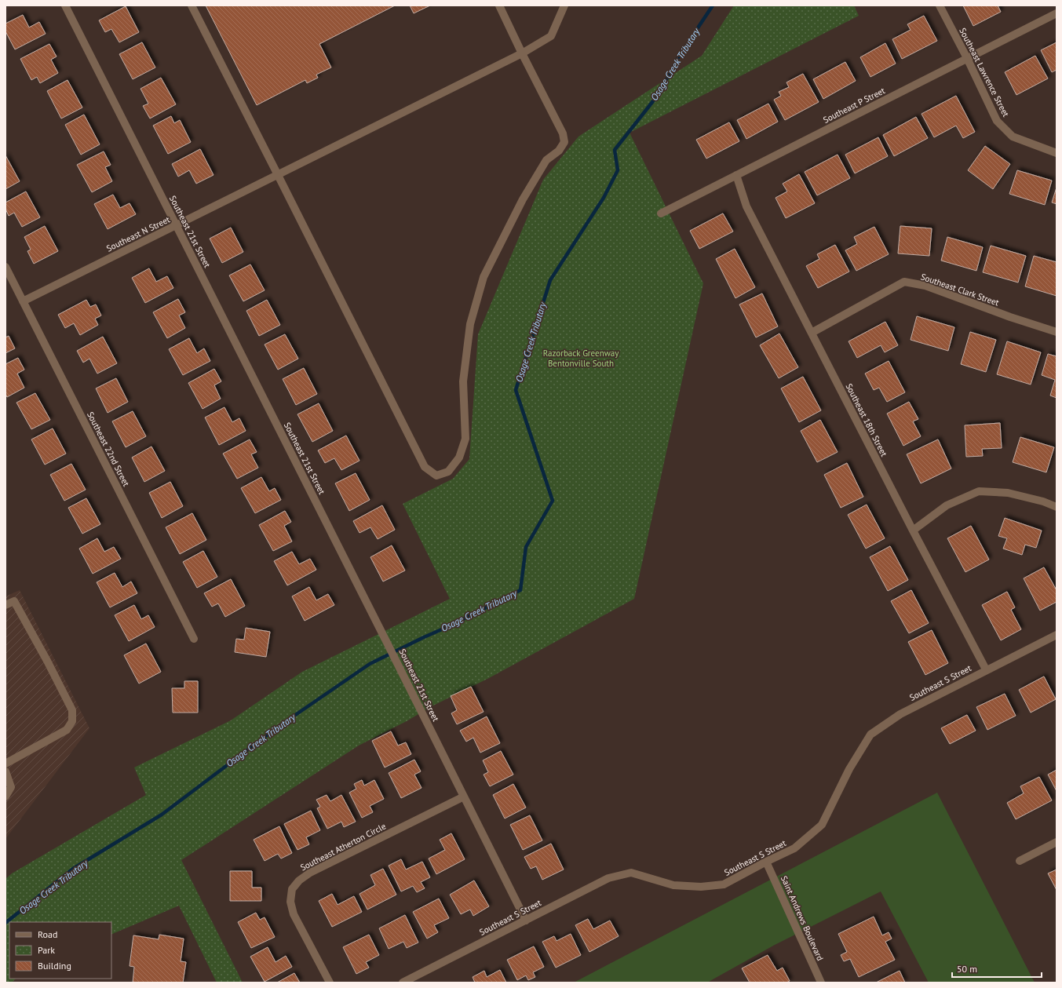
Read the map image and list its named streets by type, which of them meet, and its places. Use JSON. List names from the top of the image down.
{
  "streets": {
    "street": [
      "Southeast Lawrence Street",
      "Southeast P Street",
      "Southeast 21st Street",
      "Southeast N Street",
      "Southeast Clark Street",
      "Southeast 18th Street",
      "Southeast 22nd Street",
      "Southeast S Street",
      "Southeast Atherton Circle",
      "Saint Andrews Boulevard"
    ]
  },
  "crossings": [
    ["Southeast Lawrence Street", "Southeast P Street"],
    ["Southeast P Street", "Southeast 18th Street"],
    ["Southeast 21st Street", "Southeast N Street"],
    ["Southeast 21st Street", "Southeast S Street"],
    ["Southeast 21st Street", "Southeast Atherton Circle"],
    ["Southeast N Street", "Southeast 22nd Street"],
    ["Southeast Clark Street", "Southeast 18th Street"],
    ["Southeast 18th Street", "Southeast S Street"],
    ["Southeast S Street", "Saint Andrews Boulevard"]
  ],
  "water": ["Osage Creek Tributary"],
  "parks": ["Razorback Greenway Bentonville South"],
  "legend": ["Road", "Park", "Building"],
  "scale_bar": "50 m"
}
